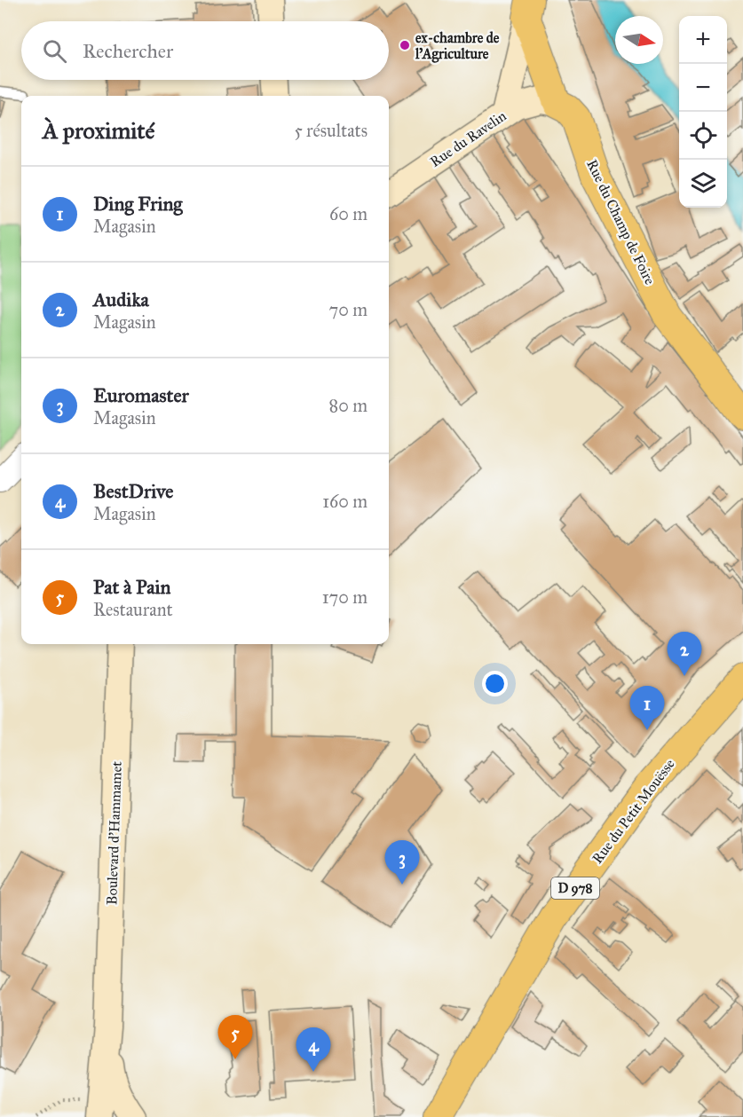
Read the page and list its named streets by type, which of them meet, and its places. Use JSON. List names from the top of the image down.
{
  "streets": {
    "main road": [
      "Rue du Ravelin",
      "Rue du Champ de Foire",
      "Rue du Petit Mouësse",
      "Boulevard d'Hammamet",
      "D 978"
    ]
  },
  "crossings": [
    ["Rue du Ravelin", "Rue du Champ de Foire"]
  ],
  "places": ["ex-chambre de l'Agriculture"],
  "north": "right",
  "page": {
    "map_buttons": ["+", "−"],
    "search": "Rechercher",
    "heading": ["À proximité", "5 résultats"],
    "list": [
      {
        "mark": "1",
        "name": "Ding Fring",
        "note": "Magasin",
        "value": "60 m"
      },
      {
        "mark": "2",
        "name": "Audika",
        "note": "Magasin",
        "value": "70 m"
      },
      {
        "mark": "3",
        "name": "Euromaster",
        "note": "Magasin",
        "value": "80 m"
      },
      {
        "mark": "4",
        "name": "BestDrive",
        "note": "Magasin",
        "value": "160 m"
      },
      {
        "mark": "5",
        "name": "Pat à Pain",
        "note": "Restaurant",
        "value": "170 m"
      }
    ],
    "pins": [
      "2",
      "1",
      "3",
      "5",
      "4"
    ]
  }
}
